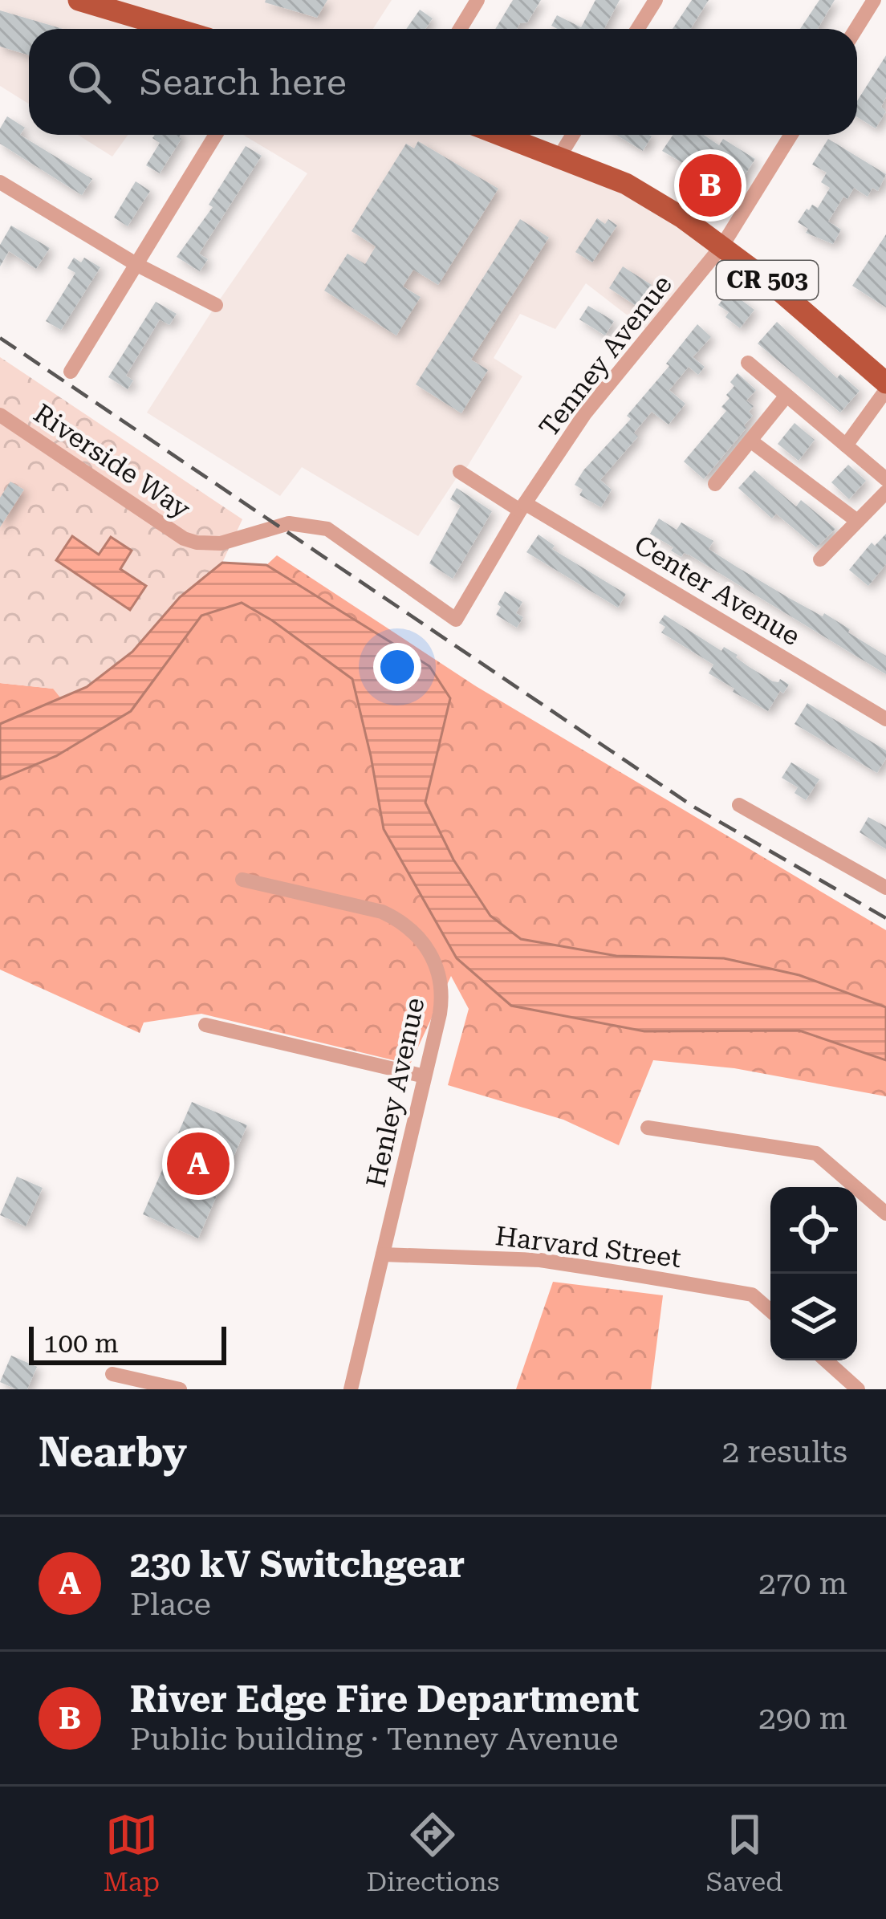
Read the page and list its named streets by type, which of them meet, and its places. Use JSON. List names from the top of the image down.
{
  "streets": {
    "main road": ["CR 503"],
    "street": [
      "Tenney Avenue",
      "Riverside Way",
      "Center Avenue",
      "Henley Avenue",
      "Harvard Street"
    ]
  },
  "crossings": [
    ["CR 503", "Tenney Avenue"],
    ["Tenney Avenue", "Riverside Way"],
    ["Tenney Avenue", "Center Avenue"],
    ["Henley Avenue", "Harvard Street"]
  ],
  "scale_bar": "100 m",
  "page": {
    "search": "Search here",
    "pins": ["B", "A"],
    "scale": "100 m",
    "heading": ["Nearby", "2 results"],
    "list": [
      {
        "mark": "A",
        "name": "230 kV Switchgear",
        "note": "Place",
        "value": "270 m"
      },
      {
        "mark": "B",
        "name": "River Edge Fire Department",
        "note": "Public building · Tenney Avenue",
        "value": "290 m"
      }
    ],
    "nav": ["Map", "Directions", "Saved"]
  }
}
